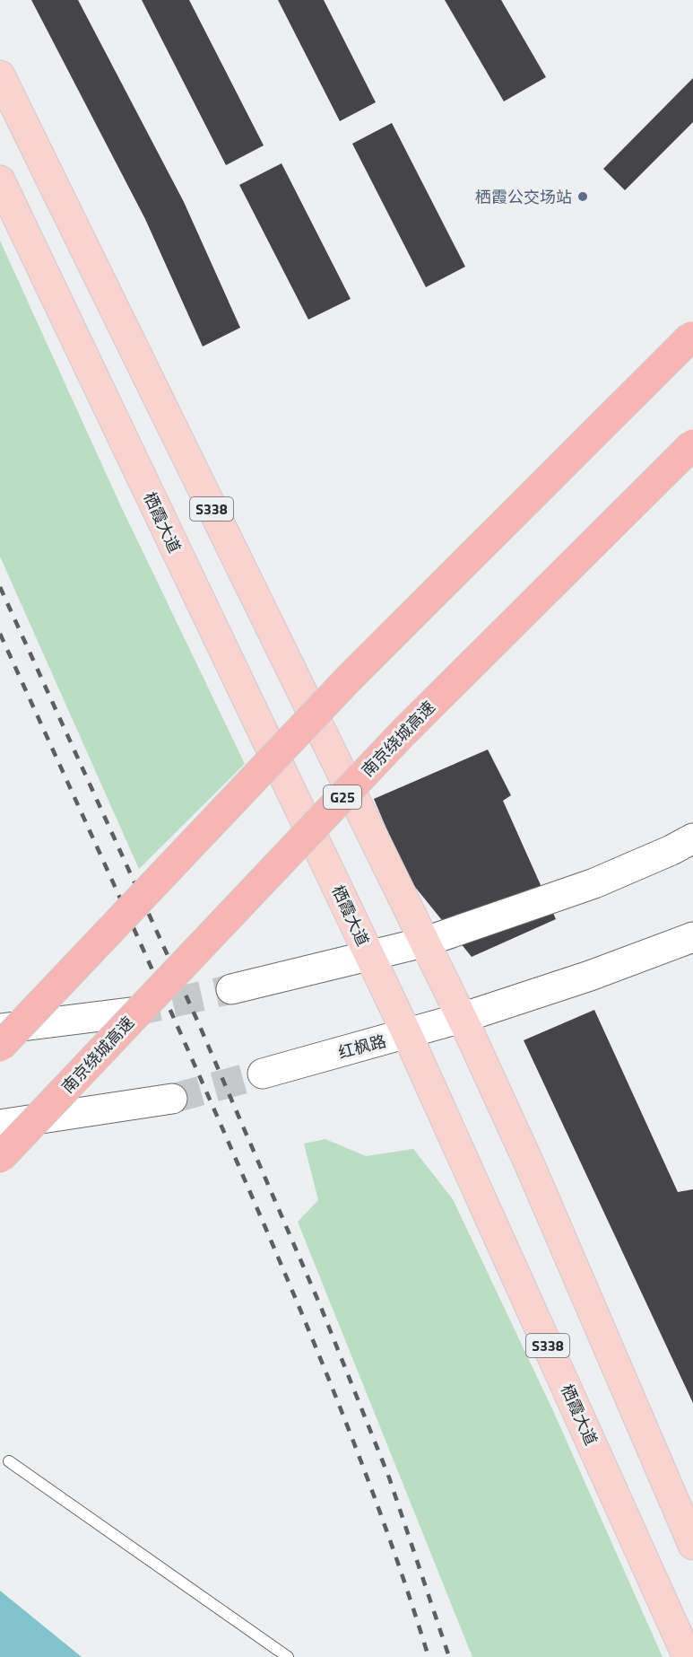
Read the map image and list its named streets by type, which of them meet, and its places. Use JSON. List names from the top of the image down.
{
  "streets": {
    "highway": ["南京绕城高速", "G25"],
    "main road": ["S338", "栖霞大道", "红枫路"]
  },
  "crossings": [
    ["S338", "红枫路"],
    ["栖霞大道", "红枫路"]
  ],
  "places": ["栖霞公交场站"]
}
